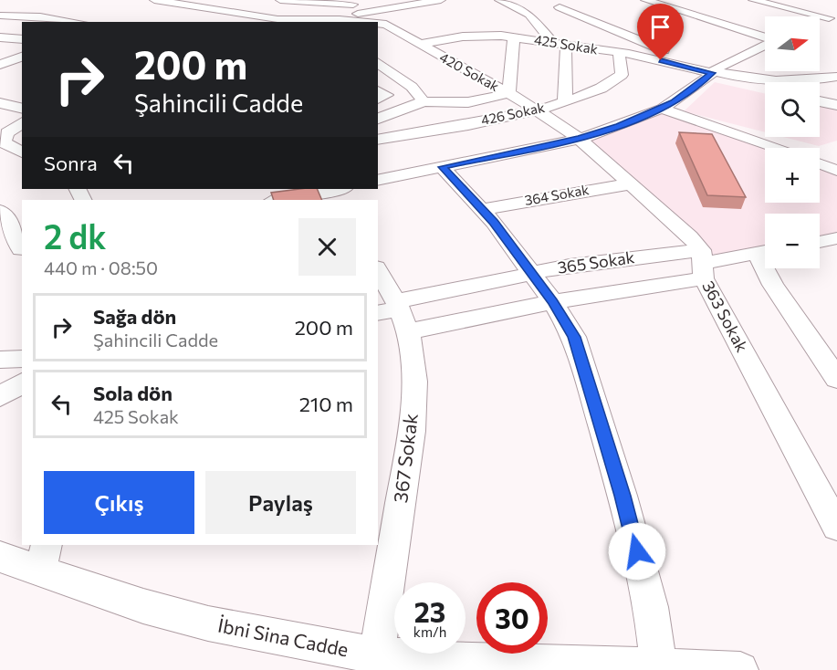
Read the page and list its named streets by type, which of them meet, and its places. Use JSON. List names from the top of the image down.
{
  "streets": {
    "street": [
      "425 Sokak",
      "420 Sokak",
      "426 Sokak",
      "364 Sokak",
      "365 Sokak",
      "363 Sokak",
      "367 Sokak",
      "İbni Sina Cadde"
    ]
  },
  "crossings": [
    ["425 Sokak", "420 Sokak"],
    ["425 Sokak", "426 Sokak"],
    ["420 Sokak", "426 Sokak"],
    ["420 Sokak", "363 Sokak"],
    ["364 Sokak", "363 Sokak"],
    ["365 Sokak", "363 Sokak"],
    ["365 Sokak", "367 Sokak"],
    ["367 Sokak", "İbni Sina Cadde"]
  ],
  "north": "right",
  "page": {
    "map_buttons": ["+", "−"],
    "turn": ["200 m", "Şahincili Cadde"],
    "then": "Sonra",
    "heading": ["2 dk", "440 m · 08:50"],
    "list": [
      {
        "name": "Sağa dön",
        "note": "Şahincili Cadde",
        "value": "200 m"
      },
      {
        "name": "Sola dön",
        "note": "425 Sokak",
        "value": "210 m"
      }
    ],
    "buttons": ["Çıkış", "Paylaş"],
    "speed": "23 km/h",
    "limit": "30"
  }
}
